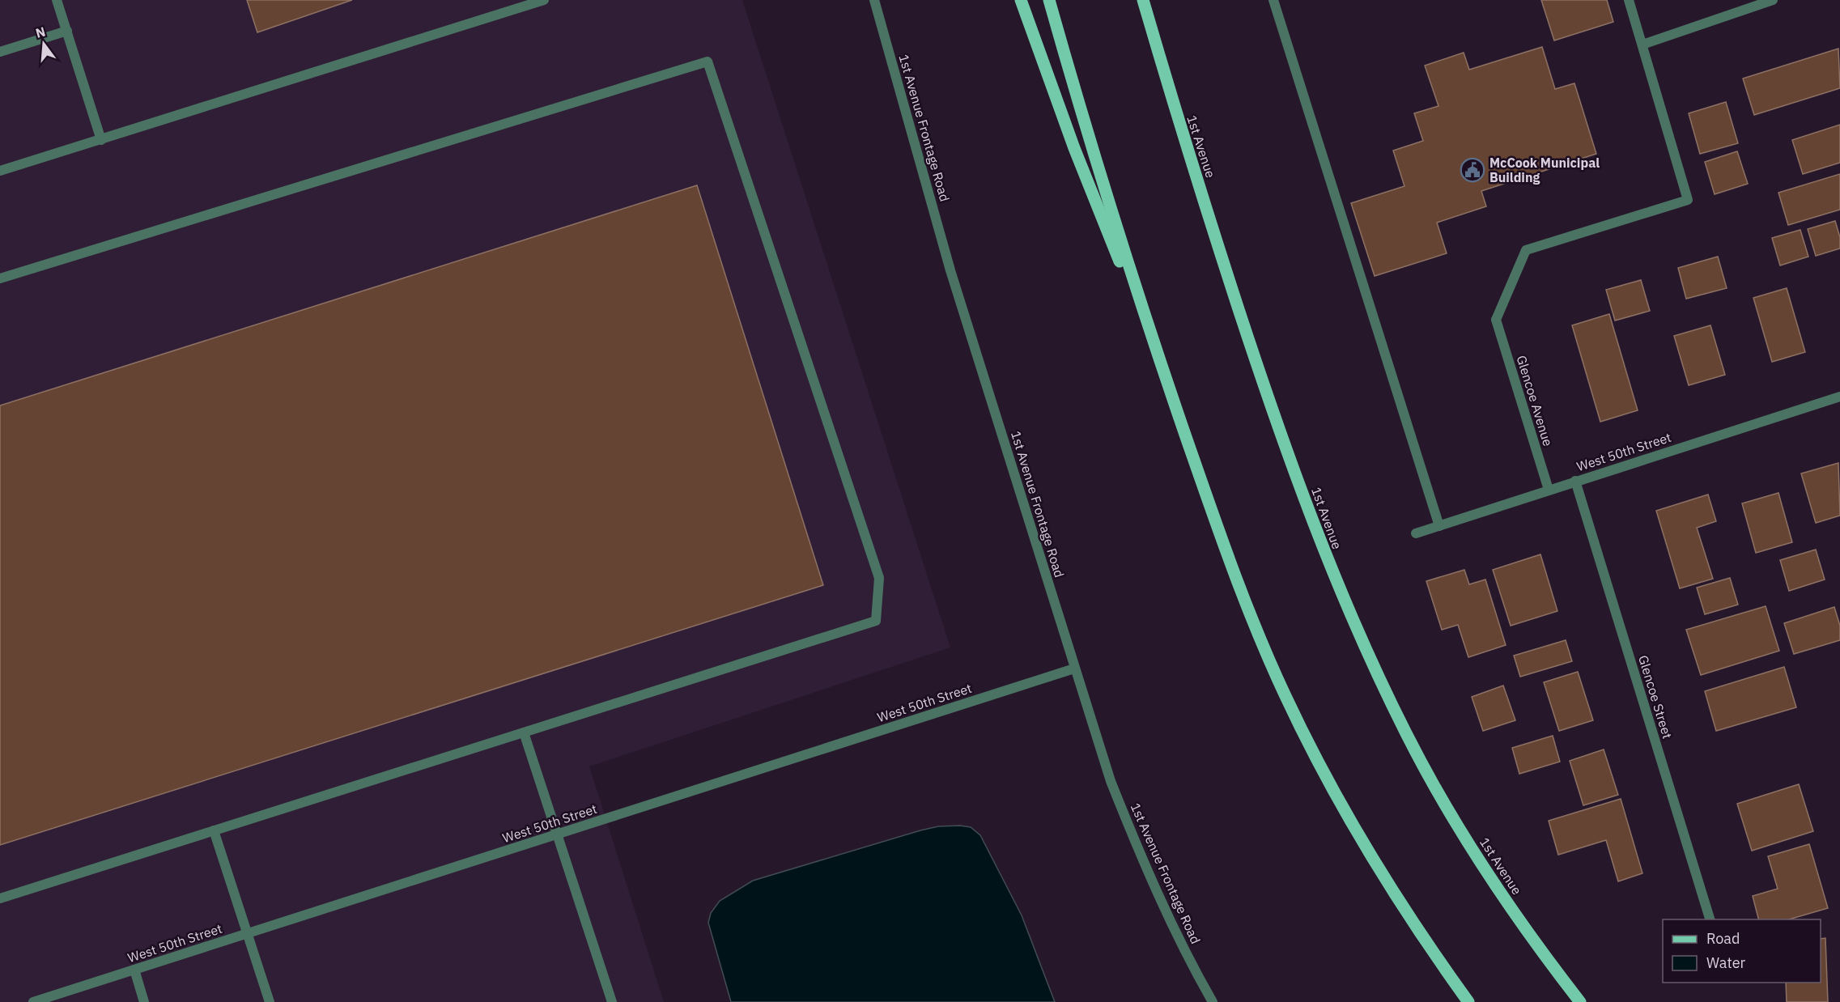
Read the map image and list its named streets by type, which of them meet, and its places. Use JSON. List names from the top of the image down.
{
  "streets": {
    "main road": ["1st Avenue"],
    "street": [
      "1st Avenue Frontage Road",
      "Glencoe Avenue",
      "West 50th Street",
      "Glencoe Street"
    ]
  },
  "crossings": [
    ["1st Avenue Frontage Road", "West 50th Street"],
    ["Glencoe Avenue", "West 50th Street"],
    ["West 50th Street", "Glencoe Street"]
  ],
  "places": {
    "public building": ["McCook Municipal Building"]
  },
  "legend": ["Road", "Water"],
  "north": "top"
}
